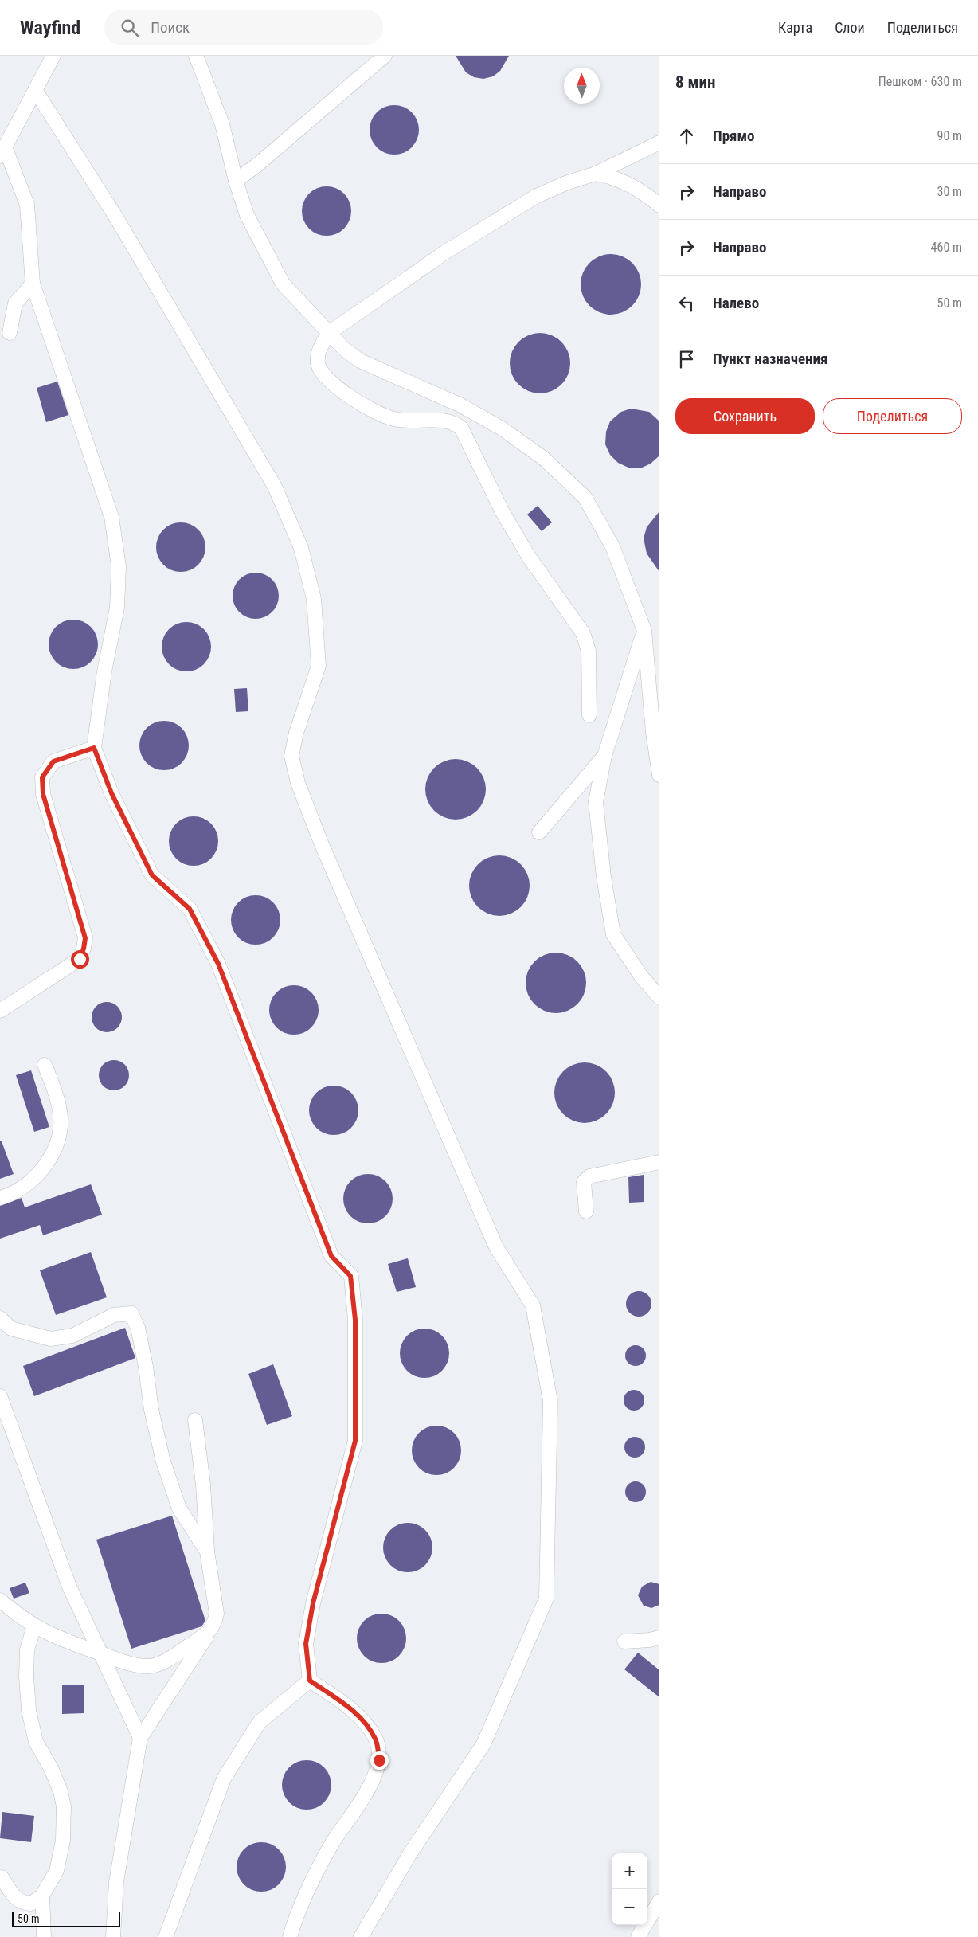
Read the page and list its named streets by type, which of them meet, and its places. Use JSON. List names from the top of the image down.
{
  "scale_bar": "50 m",
  "north": "top",
  "page": {
    "header": "Wayfind",
    "search": "Поиск",
    "nav": ["Карта", "Слои", "Поделиться"],
    "heading": ["8 мин", "Пешком · 630 m"],
    "list": [
      ["Прямо", "90 m"],
      ["Направо", "30 m"],
      ["Направо", "460 m"],
      ["Налево", "50 m"],
      "Пункт назначения"
    ],
    "buttons": ["Сохранить", "Поделиться"],
    "map_buttons": ["+", "−"],
    "scale": "50 m"
  }
}
